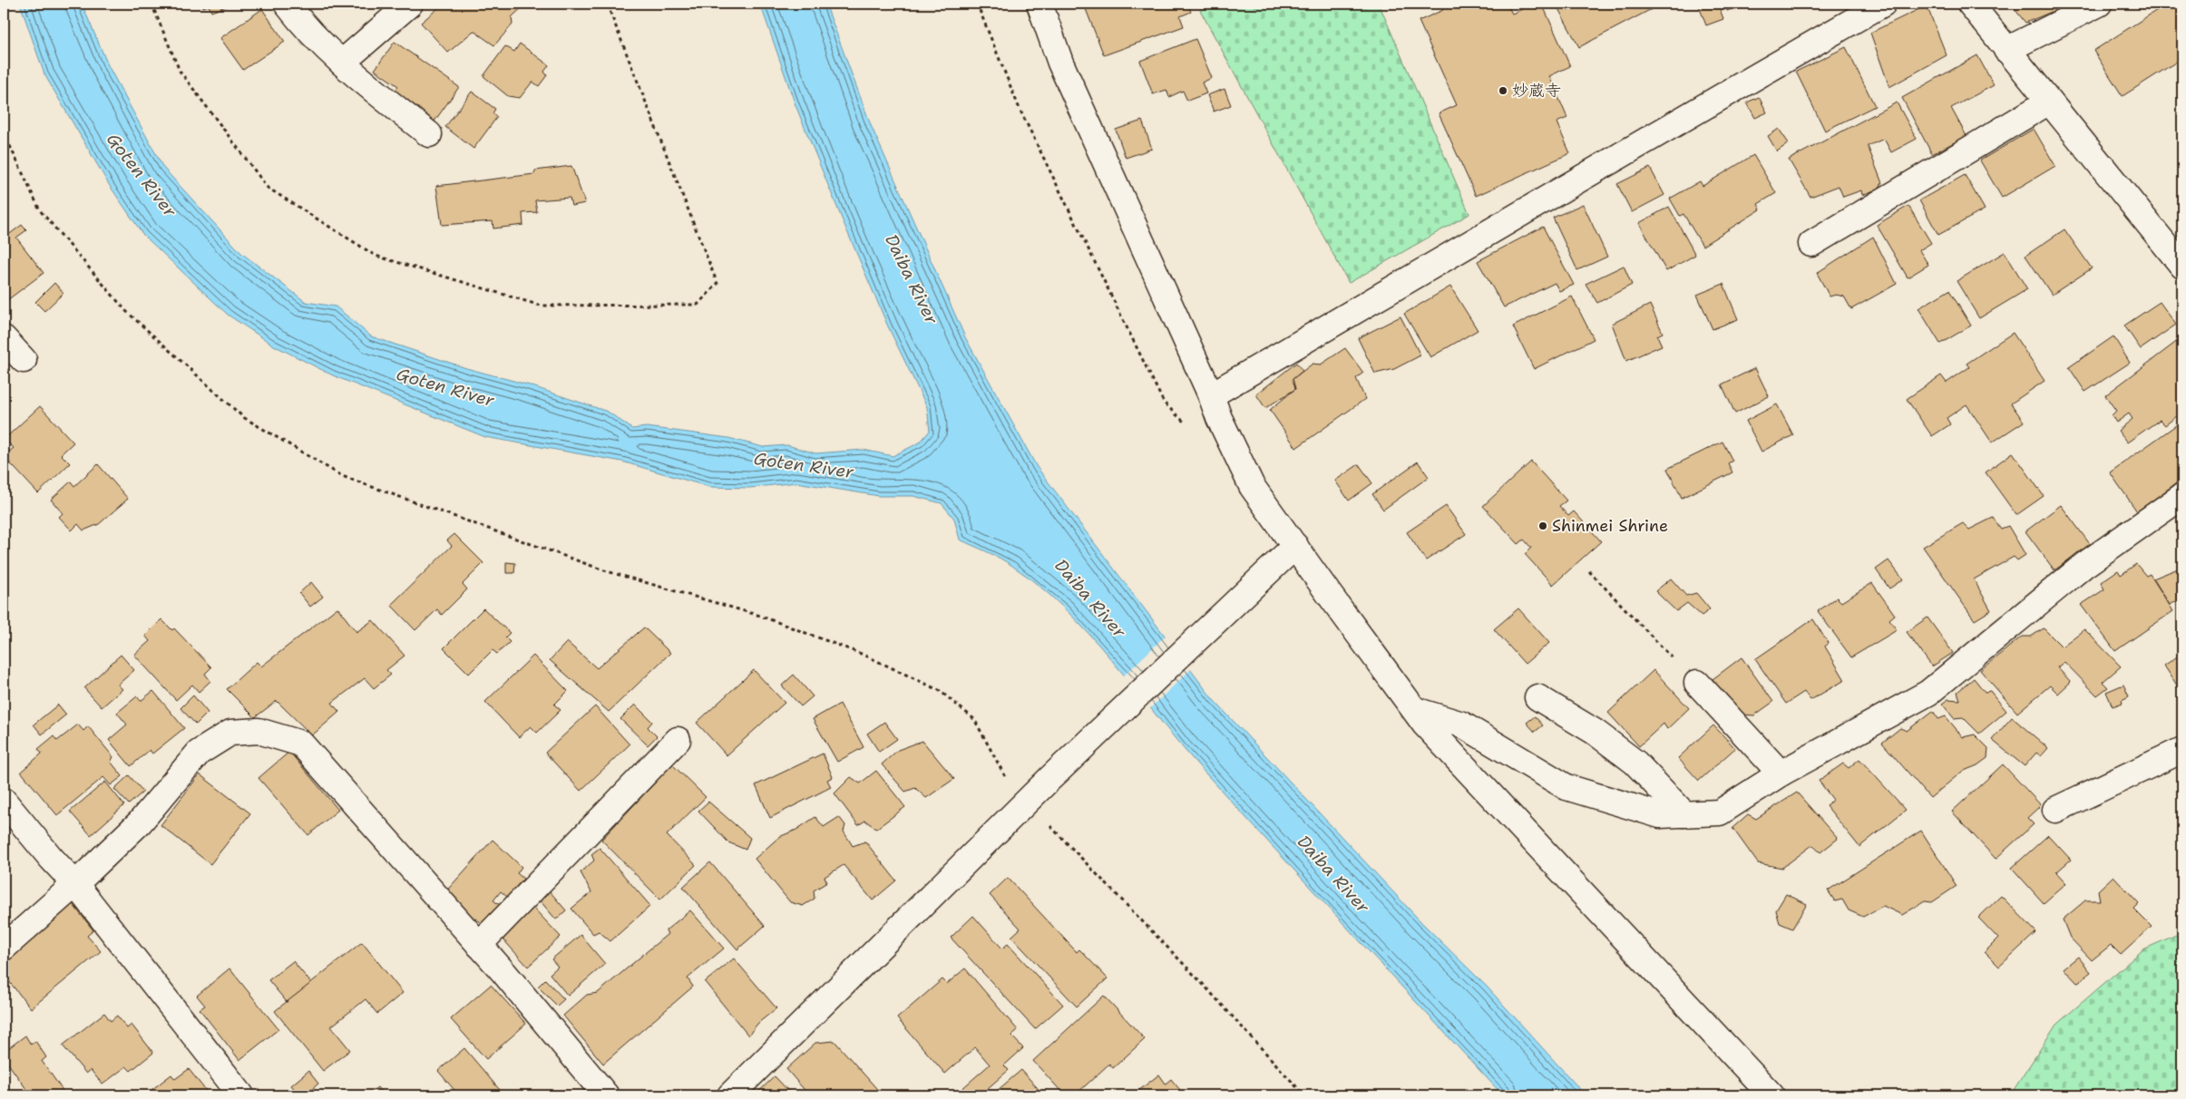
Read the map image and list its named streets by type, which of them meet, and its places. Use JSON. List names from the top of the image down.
{
  "water": ["Goten River", "Daiba River"],
  "places": ["妙蔵寺", "Shinmei Shrine"]
}
